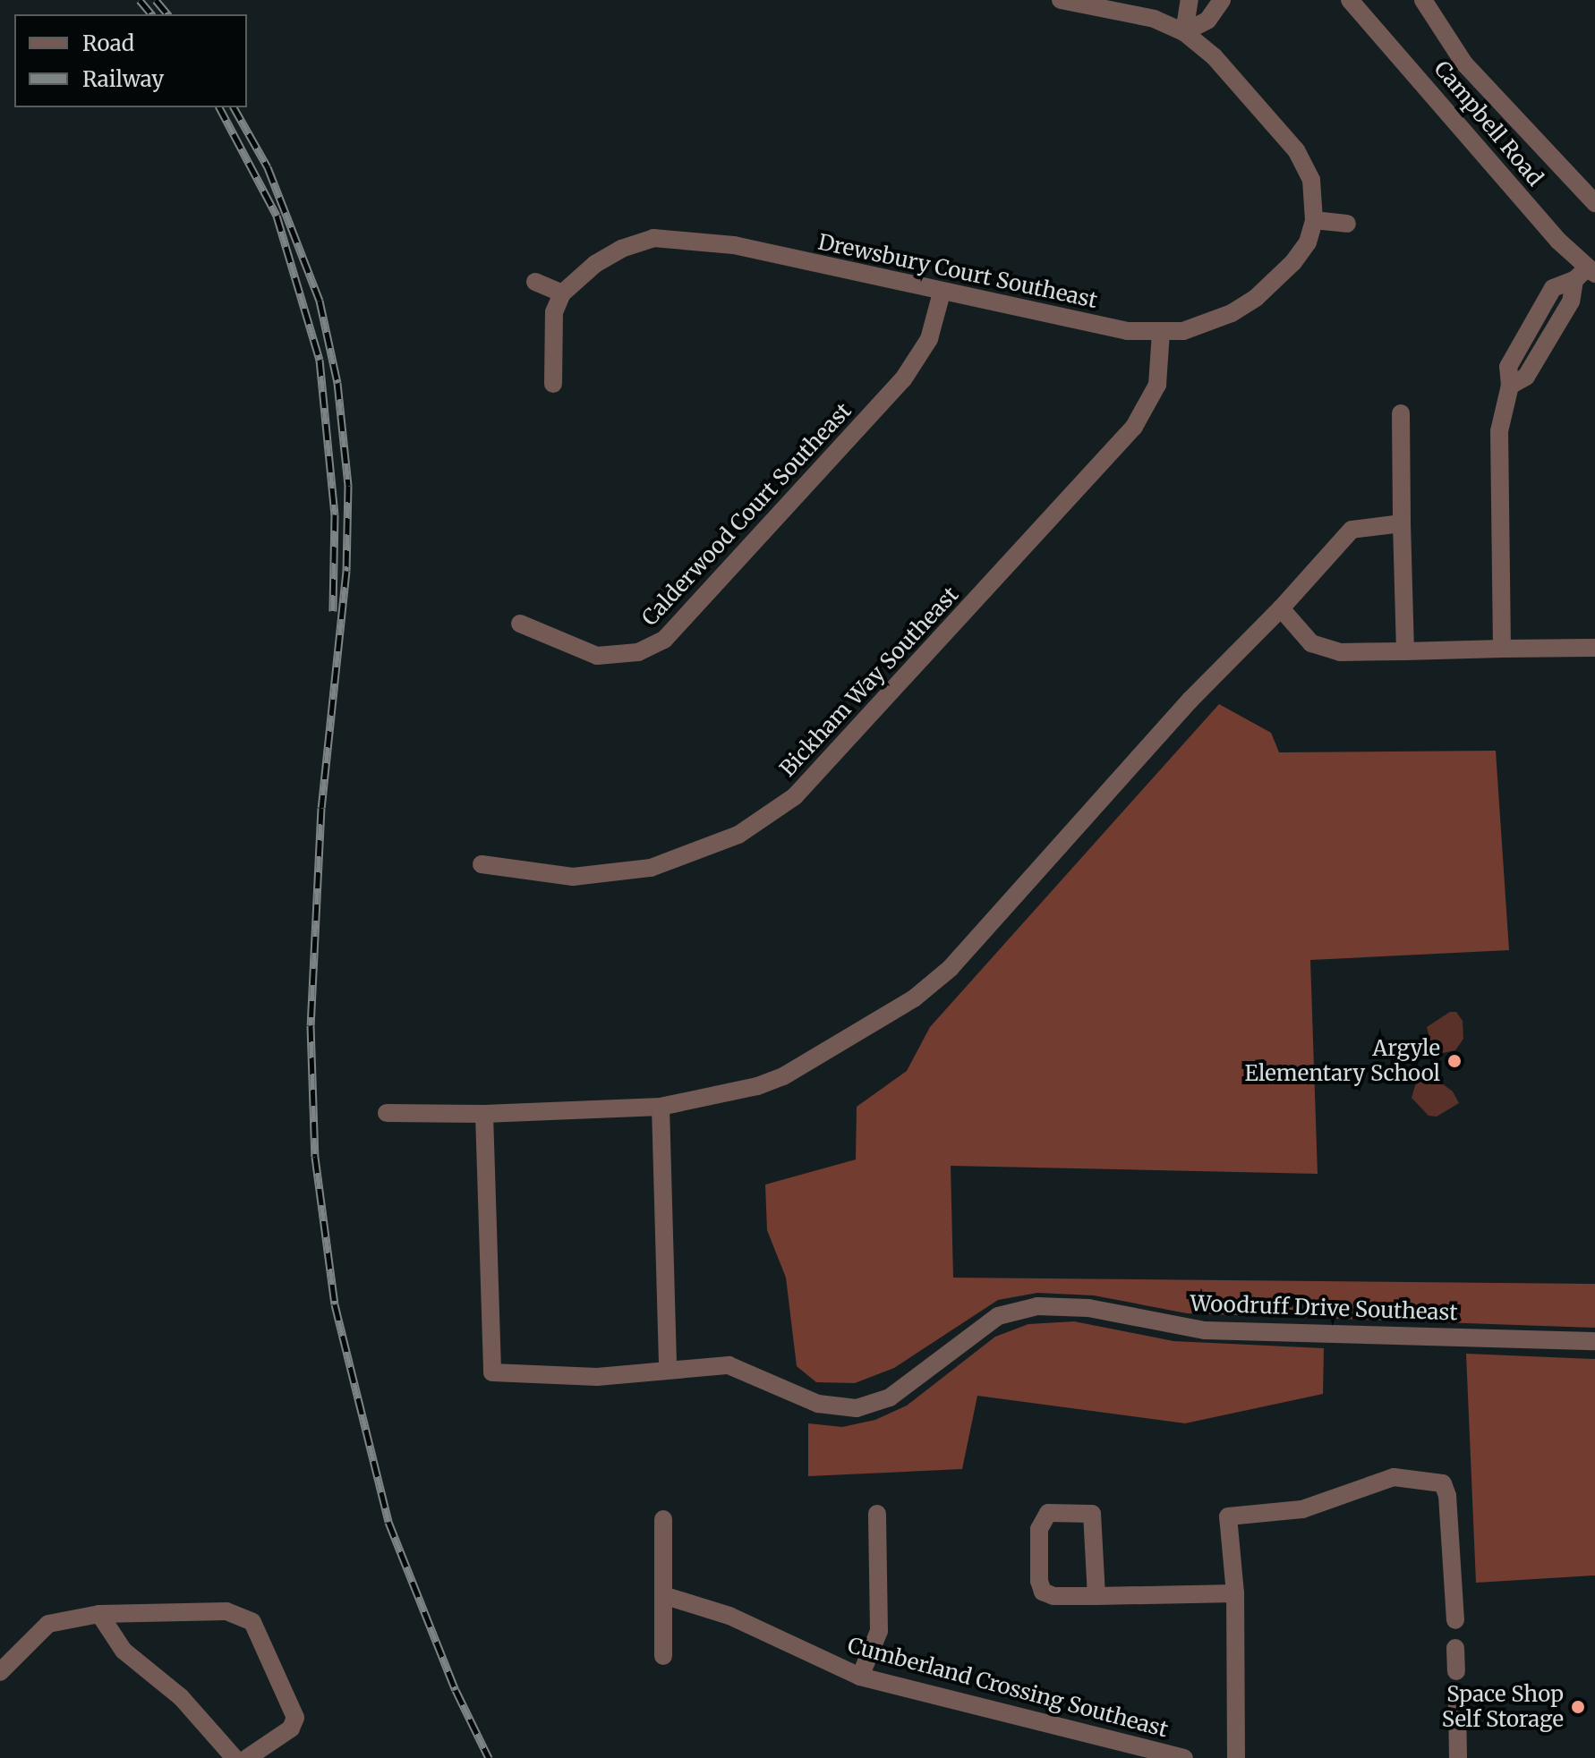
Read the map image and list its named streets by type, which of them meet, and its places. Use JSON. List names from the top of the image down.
{
  "streets": {
    "street": [
      "Campbell Road",
      "Drewsbury Court Southeast",
      "Calderwood Court Southeast",
      "Bickham Way Southeast",
      "Woodruff Drive Southeast",
      "Cumberland Crossing Southeast"
    ]
  },
  "crossings": [
    ["Drewsbury Court Southeast", "Calderwood Court Southeast"],
    ["Drewsbury Court Southeast", "Bickham Way Southeast"]
  ],
  "places": ["Argyle Elementary School", "Space Shop Self Storage"],
  "legend": ["Road", "Railway"]
}
